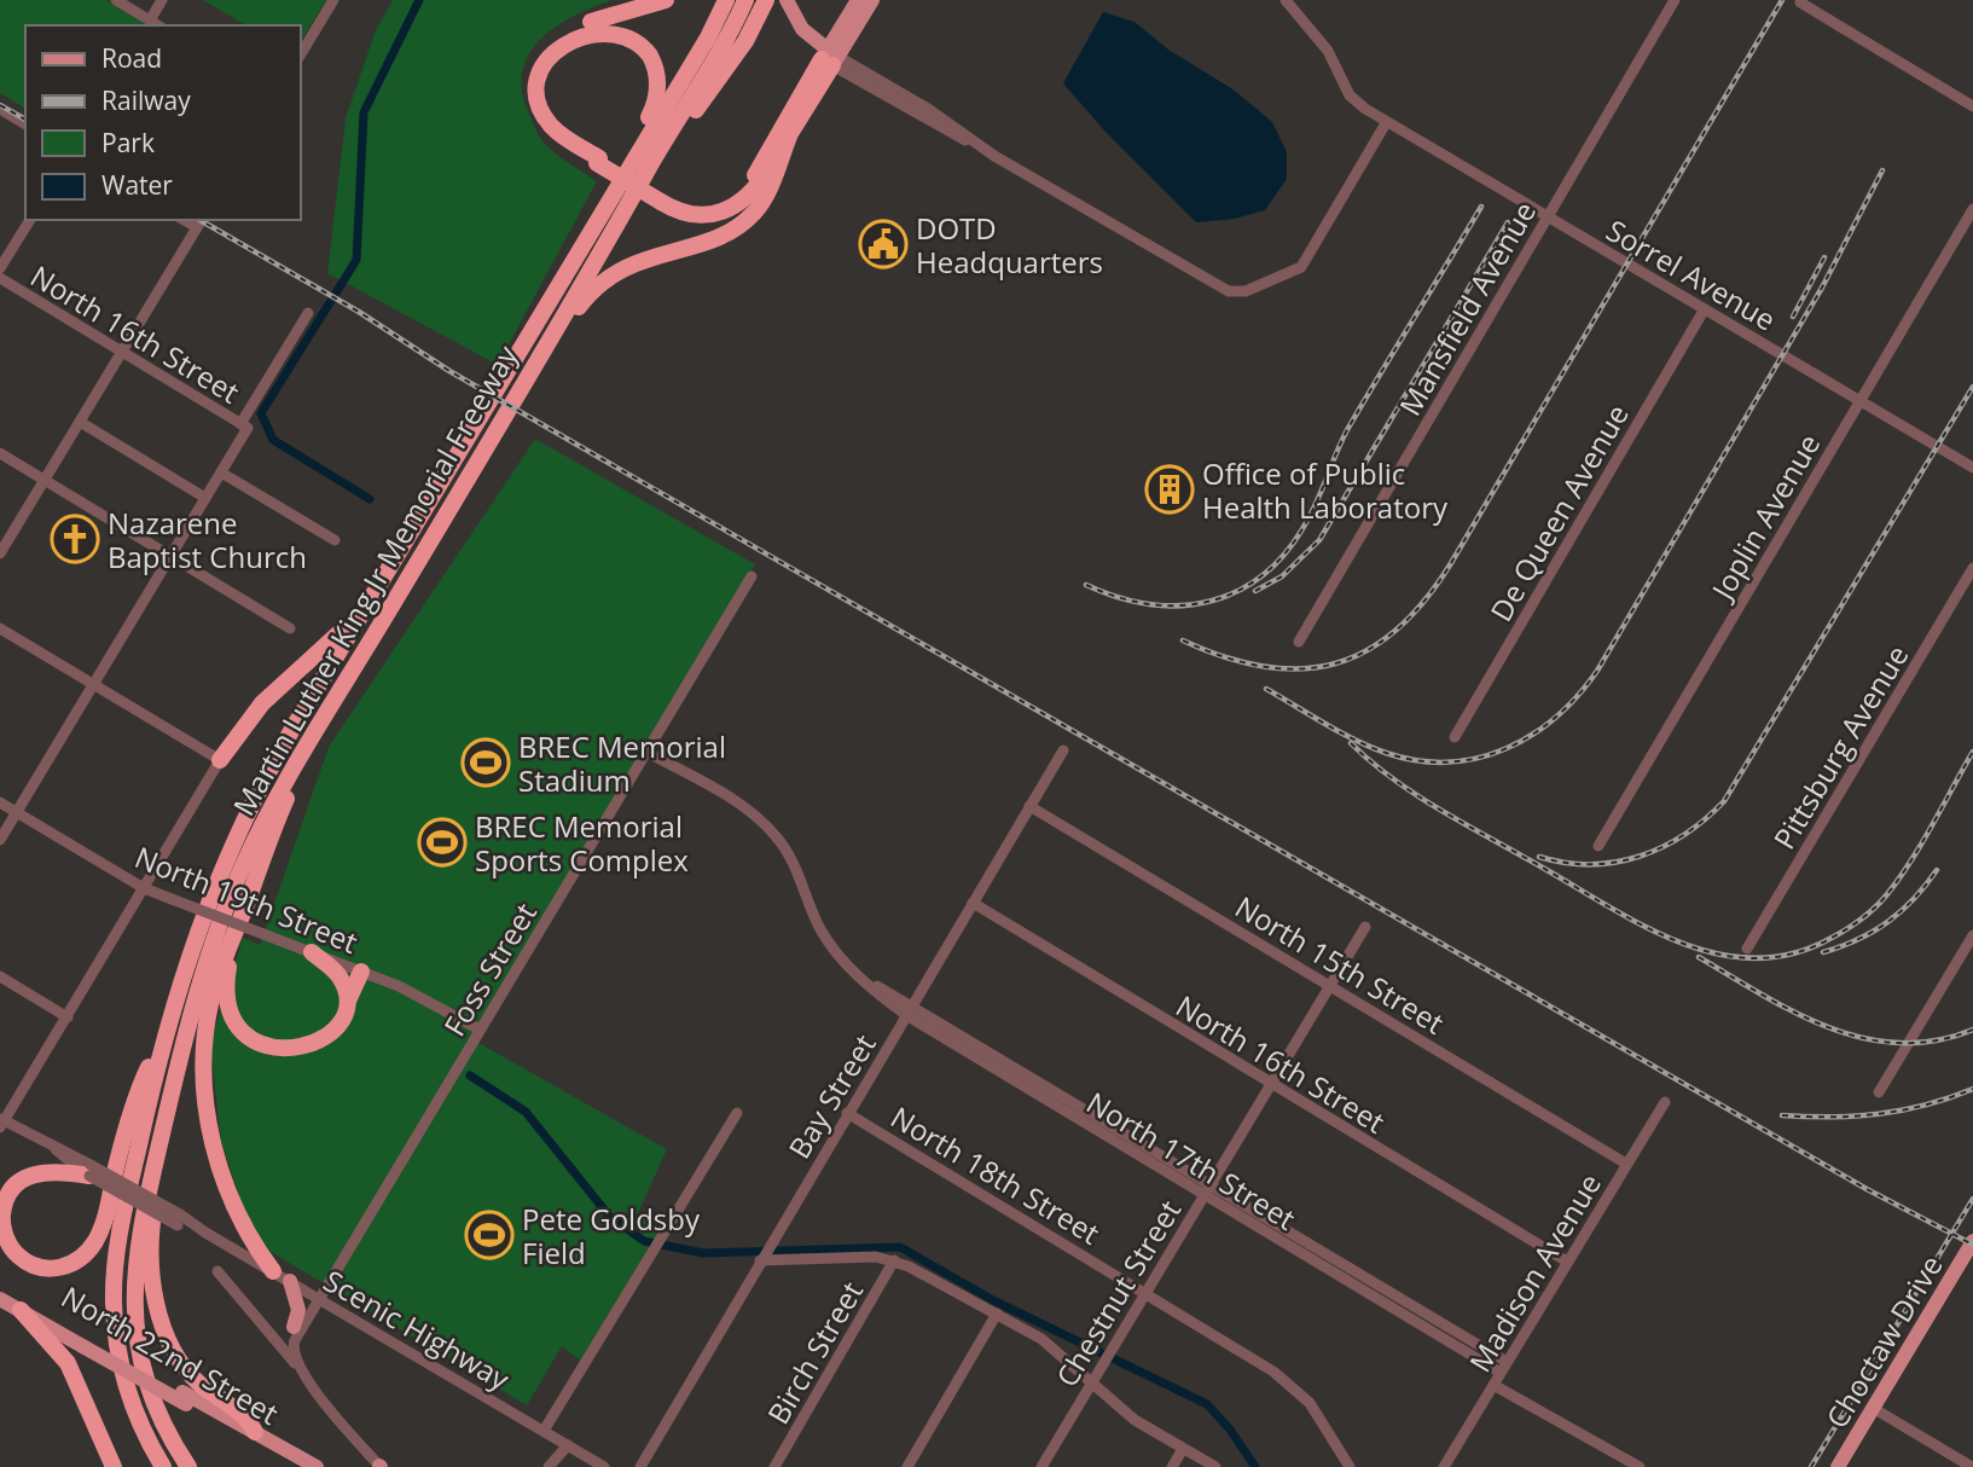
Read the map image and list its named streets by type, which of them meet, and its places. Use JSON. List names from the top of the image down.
{
  "streets": {
    "highway": ["Martin Luther King Jr Memorial Freeway"],
    "main road": ["Choctaw Drive", "North 22nd Street"],
    "street": [
      "Sorrel Avenue",
      "Mansfield Avenue",
      "North 16th Street",
      "De Queen Avenue",
      "Joplin Avenue",
      "Pittsburg Avenue",
      "North 19th Street",
      "North 15th Street",
      "Foss Street",
      "Bay Street",
      "North 17th Street",
      "North 18th Street",
      "Madison Avenue",
      "Chestnut Street",
      "Scenic Highway",
      "Birch Street"
    ]
  },
  "crossings": [
    ["Sorrel Avenue", "Mansfield Avenue"],
    ["Sorrel Avenue", "De Queen Avenue"],
    ["Sorrel Avenue", "Joplin Avenue"],
    ["North 16th Street", "Bay Street"],
    ["North 16th Street", "Madison Avenue"],
    ["North 16th Street", "Chestnut Street"],
    ["North 19th Street", "Foss Street"],
    ["North 15th Street", "Bay Street"],
    ["North 15th Street", "Madison Avenue"],
    ["North 15th Street", "Chestnut Street"],
    ["Foss Street", "North 17th Street"],
    ["Foss Street", "Scenic Highway"],
    ["Bay Street", "North 17th Street"],
    ["Bay Street", "North 18th Street"],
    ["North 17th Street", "Madison Avenue"],
    ["North 17th Street", "Chestnut Street"],
    ["North 18th Street", "Chestnut Street"]
  ],
  "places": {
    "public building": ["DOTD Headquarters"],
    "building": ["Office of Public Health Laboratory"],
    "church": ["Nazarene Baptist Church"],
    "sports": ["BREC Memorial Stadium", "BREC Memorial Sports Complex", "Pete Goldsby Field"]
  },
  "legend": [
    "Road",
    "Railway",
    "Park",
    "Water"
  ]
}
